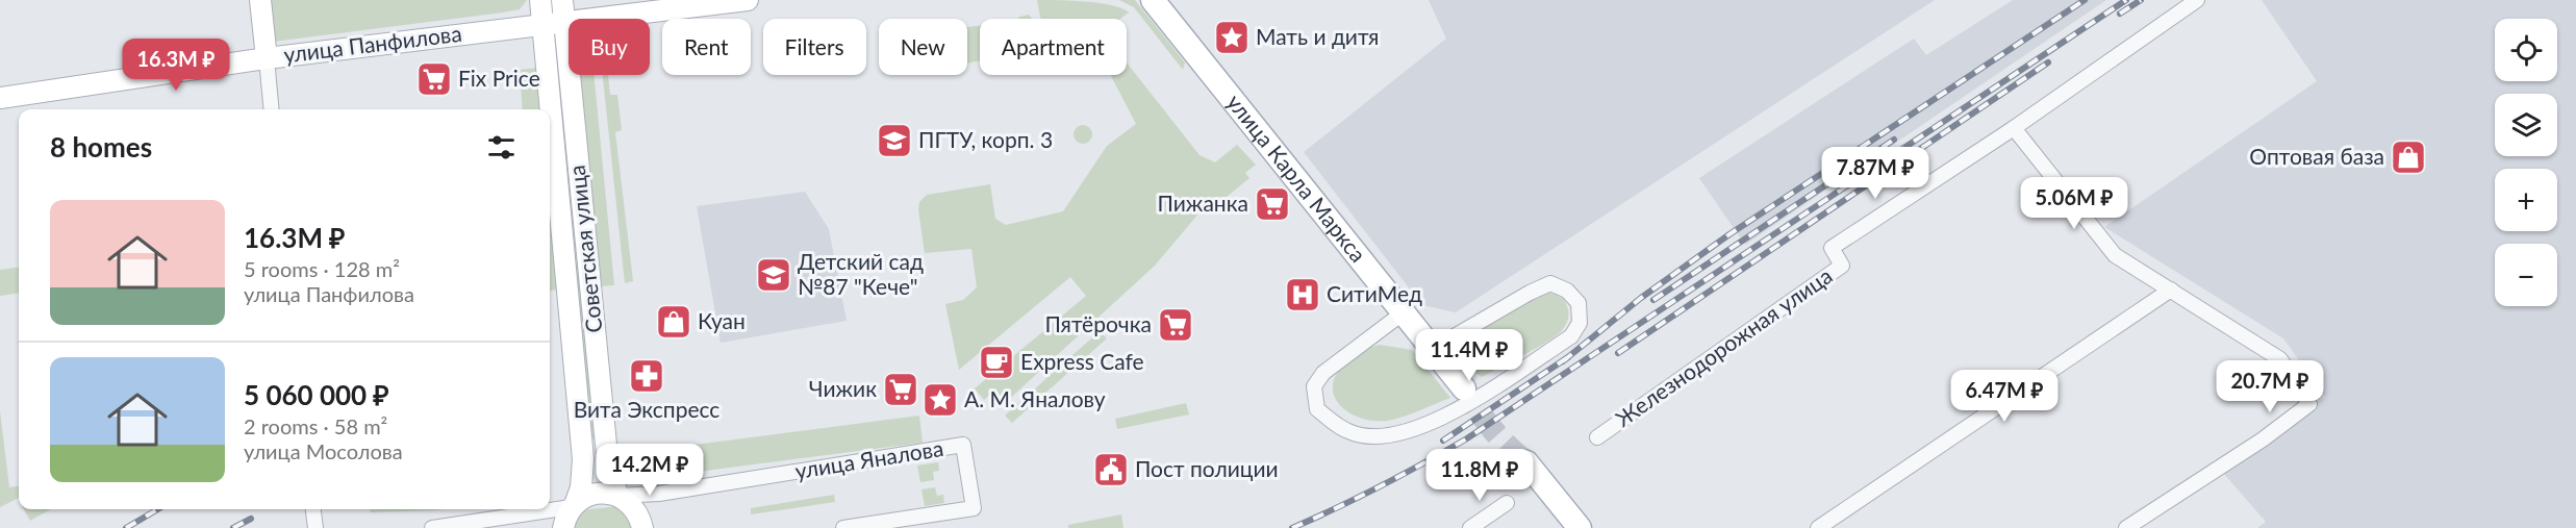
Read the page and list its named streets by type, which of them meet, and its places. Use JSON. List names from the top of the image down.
{
  "streets": {
    "main road": ["улица Панфилова", "улица Карла Маркса", "Советская улица"],
    "street": ["Железнодорожная улица", "улица Яналова"]
  },
  "crossings": [
    ["улица Панфилова", "Советская улица"],
    ["Советская улица", "улица Яналова"]
  ],
  "places": {
    "place": ["Мать и дитя", "А. М. Яналову"],
    "supermarket": [
      "Fix Price",
      "Пижанка",
      "Пятёрочка",
      "Чижик"
    ],
    "school or university": ["ПГТУ, корп. 3", "Детский сад №87 \"Кече\""],
    "shop": ["Оптовая база", "Куан"],
    "hospital": ["СитиМед"],
    "cafe": ["Express Cafe"],
    "pharmacy": ["Вита Экспресс"],
    "public building": ["Пост полиции"]
  },
  "page": {
    "map_buttons": ["+", "−"],
    "chip": [
      "Buy",
      "Rent",
      "Filters",
      "New",
      "Apartment"
    ],
    "price": [
      "16.3M ₽",
      "7.87M ₽",
      "5.06M ₽",
      "11.4M ₽",
      "20.7M ₽",
      "6.47M ₽",
      "14.2M ₽",
      "11.8M ₽"
    ],
    "heading": "8 homes",
    "list": [
      {
        "name": "16.3M ₽",
        "note": "5 rooms · 128 m² · улица Панфилова"
      },
      {
        "name": "5 060 000 ₽",
        "note": "2 rooms · 58 m² · улица Мосолова"
      }
    ]
  }
}
